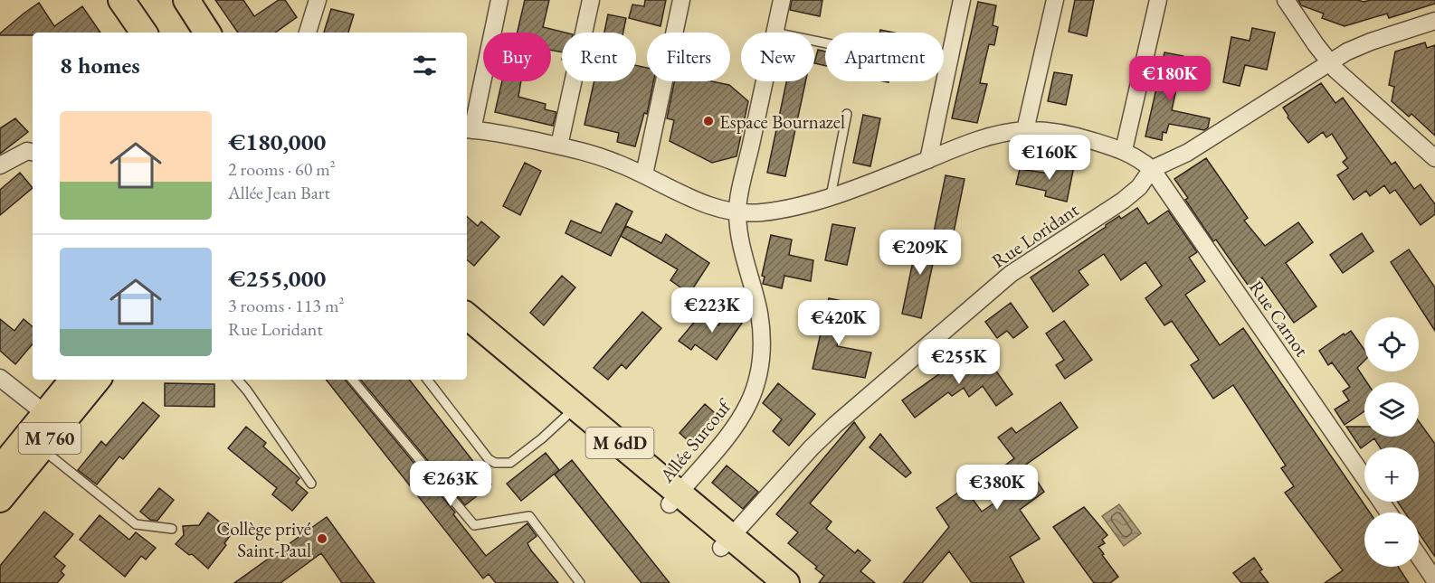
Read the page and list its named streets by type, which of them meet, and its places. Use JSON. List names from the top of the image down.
{
  "streets": {
    "main road": ["M 760", "M 6dD"],
    "street": ["Rue Loridant", "Rue Carnot", "Allée Surcouf"]
  },
  "crossings": [
    ["Rue Loridant", "Rue Carnot"],
    ["Allée Surcouf", "M 6dD"]
  ],
  "places": ["Espace Bournazel", "Collège privé Saint-Paul"],
  "page": {
    "chip": [
      "Buy",
      "Rent",
      "Filters",
      "New",
      "Apartment"
    ],
    "heading": "8 homes",
    "price": [
      "€180K",
      "€160K",
      "€209K",
      "€223K",
      "€420K",
      "€255K",
      "€263K",
      "€380K"
    ],
    "list": [
      {
        "name": "€180,000",
        "note": "2 rooms · 60 m² · Allée Jean Bart"
      },
      {
        "name": "€255,000",
        "note": "3 rooms · 113 m² · Rue Loridant"
      }
    ],
    "map_buttons": ["+", "−"]
  }
}
